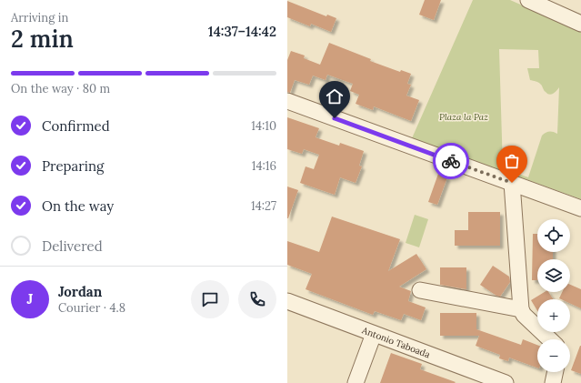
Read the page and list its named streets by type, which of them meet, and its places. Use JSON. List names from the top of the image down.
{
  "streets": {
    "street": ["Antonio Taboada"]
  },
  "parks": ["Plaza la Paz"],
  "page": {
    "heading": ["2 min", "Arriving in", "14:37–14:42"],
    "panel": ["Jordan", "Courier · 4.8"],
    "bar": "On the way · 80 m",
    "list": [
      ["Confirmed", "14:10"],
      ["Preparing", "14:16"],
      ["On the way", "14:27"],
      "Delivered"
    ],
    "map_buttons": ["+", "−"],
    "round": "J"
  }
}
